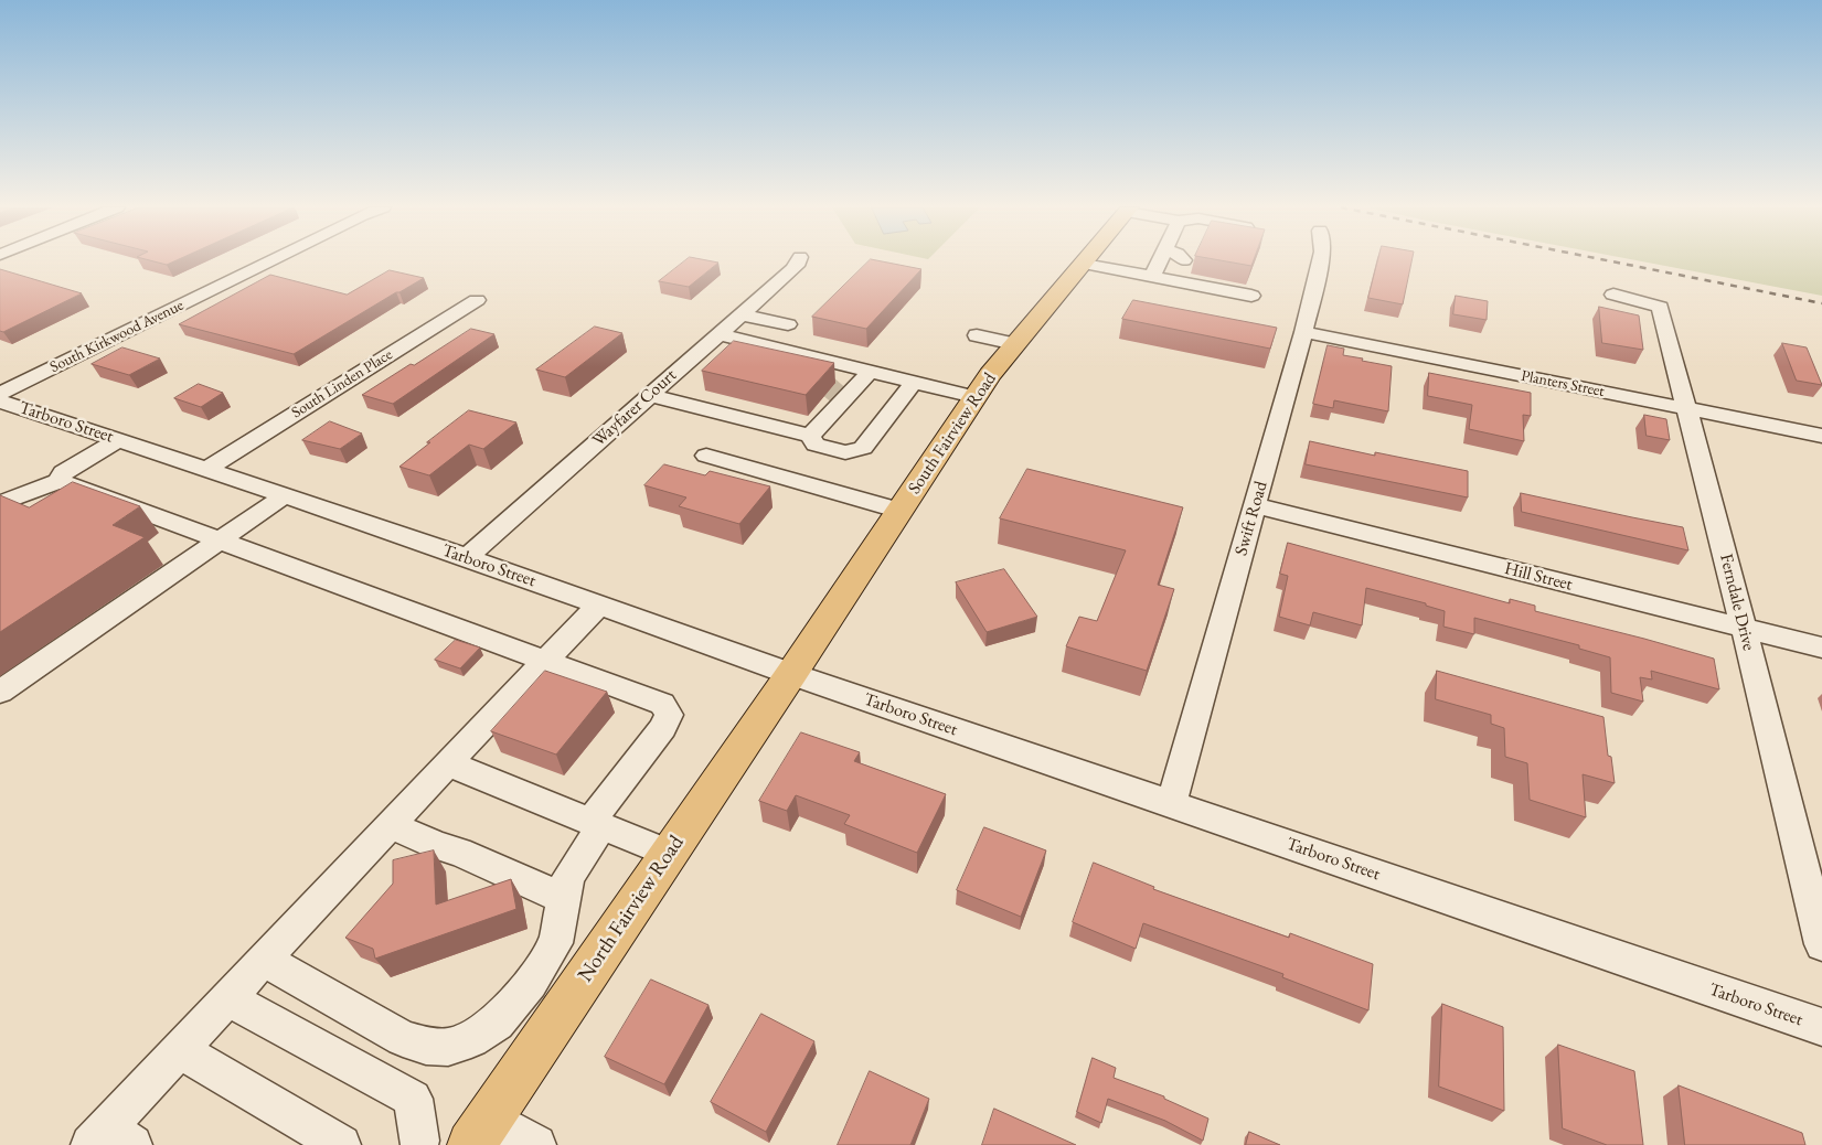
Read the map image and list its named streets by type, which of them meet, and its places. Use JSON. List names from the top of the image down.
{
  "streets": {
    "main road": ["South Fairview Road", "North Fairview Road"],
    "street": [
      "South Kirkwood Avenue",
      "South Linden Place",
      "Planters Street",
      "Wayfarer Court",
      "Tarboro Street",
      "Swift Road",
      "Hill Street",
      "Ferndale Drive"
    ]
  },
  "crossings": [
    ["South Linden Place", "Tarboro Street"],
    ["Planters Street", "Swift Road"],
    ["Planters Street", "Ferndale Drive"],
    ["Wayfarer Court", "Tarboro Street"],
    ["Tarboro Street", "South Fairview Road"],
    ["Tarboro Street", "Swift Road"],
    ["Tarboro Street", "North Fairview Road"],
    ["South Fairview Road", "North Fairview Road"],
    ["Swift Road", "Hill Street"],
    ["Hill Street", "Ferndale Drive"]
  ]
}
